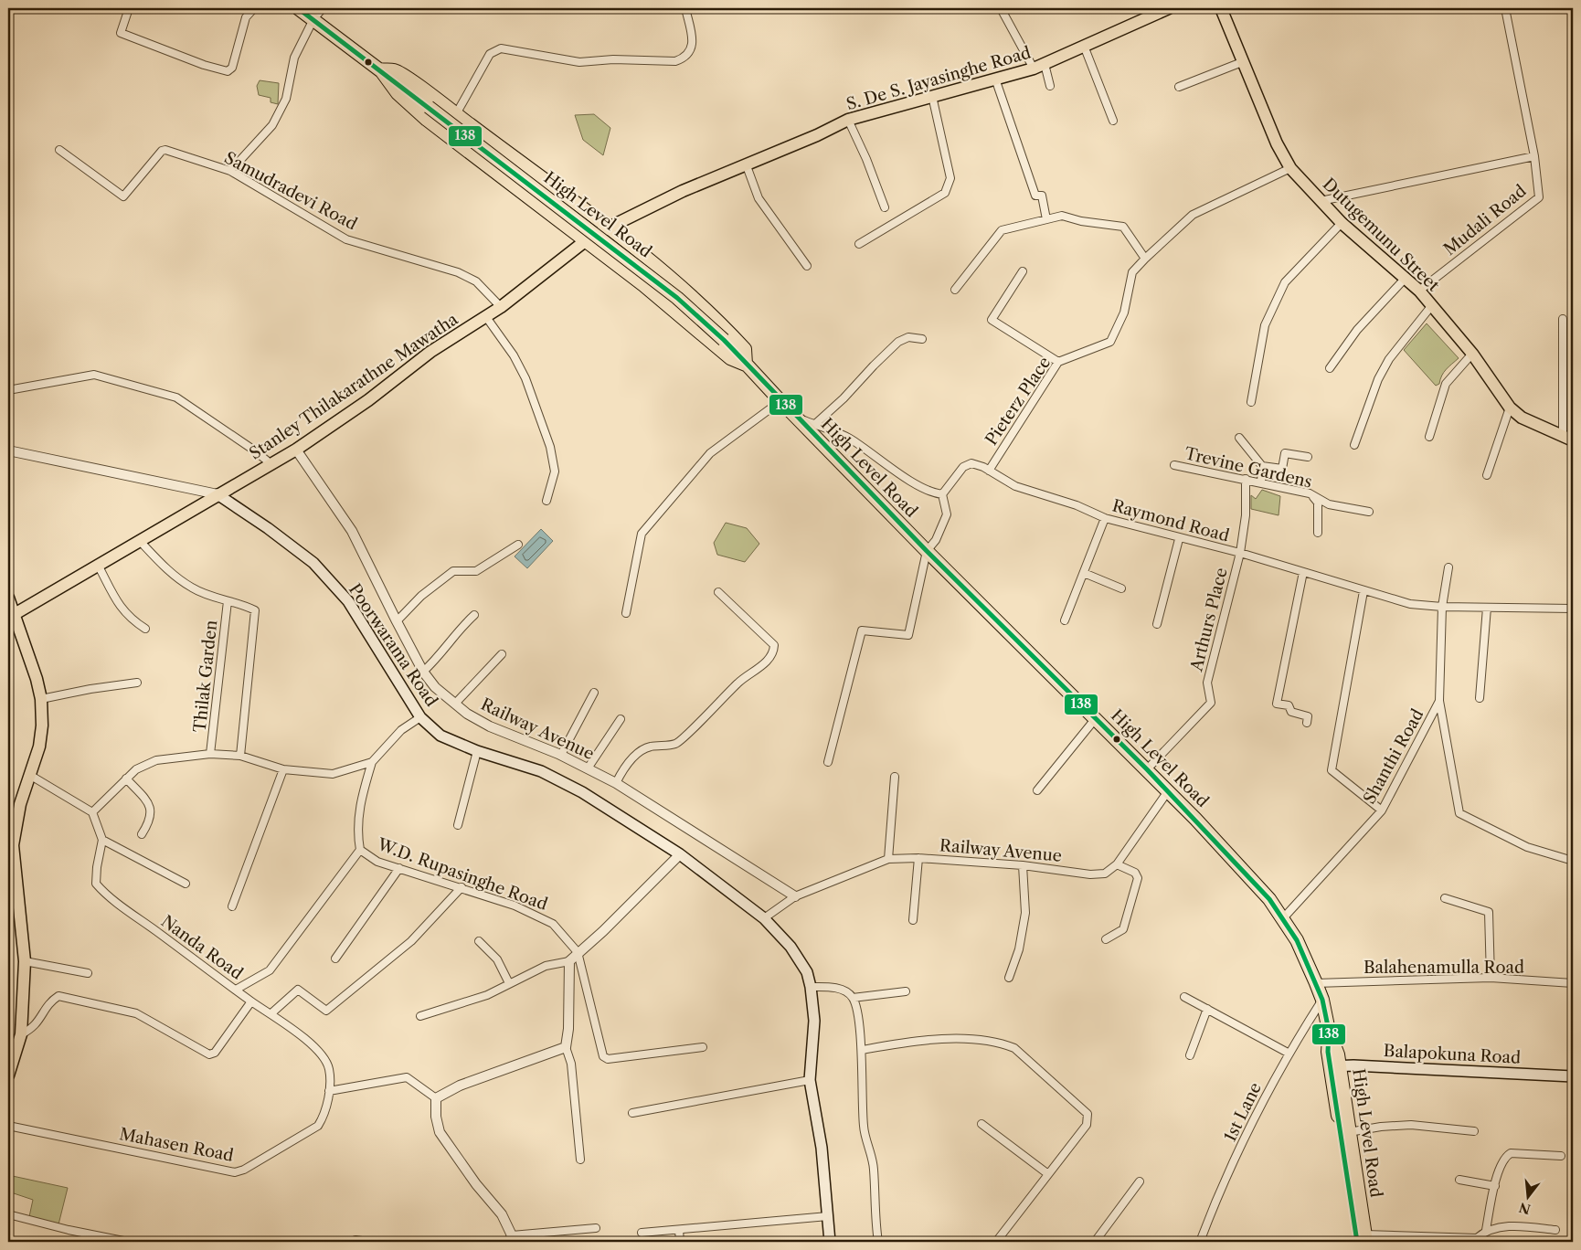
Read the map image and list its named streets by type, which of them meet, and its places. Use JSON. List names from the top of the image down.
{
  "streets": {
    "highway": ["High Level Road"],
    "main road": [
      "S. De S. Jayasinghe Road",
      "Dutugemunu Street",
      "Stanley Thilakarathne Mawatha",
      "Poorwarama Road",
      "Balapokuna Road"
    ],
    "street": [
      "Samudradevi Road",
      "Mudali Road",
      "Pieterz Place",
      "Trevine Gardens",
      "Raymond Road",
      "Arthurs Place",
      "Thilak Garden",
      "Railway Avenue",
      "Shanthi Road",
      "W.D. Rupasinghe Road",
      "Nanda Road",
      "Balahenamulla Road",
      "1st Lane",
      "Mahasen Road"
    ]
  },
  "crossings": [
    ["S. De S. Jayasinghe Road", "Stanley Thilakarathne Mawatha"],
    ["Samudradevi Road", "Stanley Thilakarathne Mawatha"],
    ["High Level Road", "Arthurs Place"],
    ["High Level Road", "Railway Avenue"],
    ["High Level Road", "Shanthi Road"],
    ["High Level Road", "Balahenamulla Road"],
    ["High Level Road", "Balapokuna Road"],
    ["High Level Road", "1st Lane"],
    ["Mudali Road", "Dutugemunu Street"],
    ["Dutugemunu Street", "Pieterz Place"],
    ["Stanley Thilakarathne Mawatha", "Poorwarama Road"],
    ["Stanley Thilakarathne Mawatha", "Railway Avenue"],
    ["Pieterz Place", "Raymond Road"],
    ["Trevine Gardens", "Arthurs Place"],
    ["Raymond Road", "Arthurs Place"],
    ["Poorwarama Road", "Railway Avenue"],
    ["Nanda Road", "Mahasen Road"]
  ],
  "lines": ["transit line 138"],
  "north": "bottom"
}
